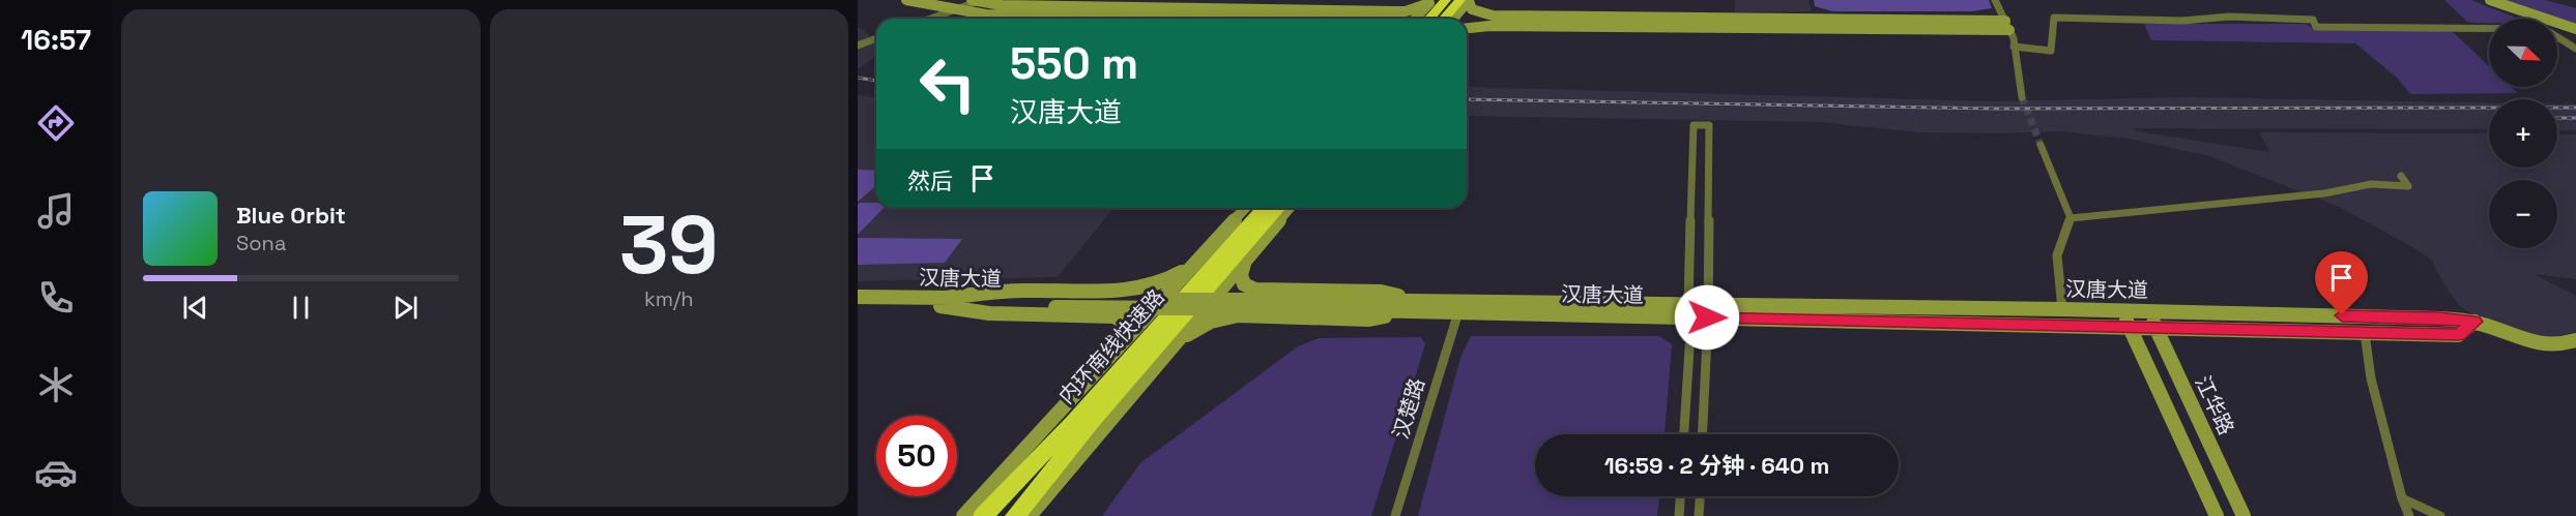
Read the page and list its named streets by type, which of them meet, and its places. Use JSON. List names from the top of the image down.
{
  "streets": {
    "highway": ["内环南线快速路"],
    "main road": ["汉唐大道", "江华路"],
    "street": ["汉楚路"]
  },
  "crossings": [
    ["汉唐大道", "江华路"],
    ["汉唐大道", "汉楚路"]
  ],
  "north": "bottom right",
  "page": {
    "tabs": "16:57",
    "tile": ["39", "km/h"],
    "map_buttons": ["+", "−"],
    "turn": ["550 m", "汉唐大道"],
    "then": "然后",
    "song": ["Blue Orbit", "Sona"],
    "limit": "50",
    "trip": "16:59 · 2 分钟 · 640 m"
  }
}
